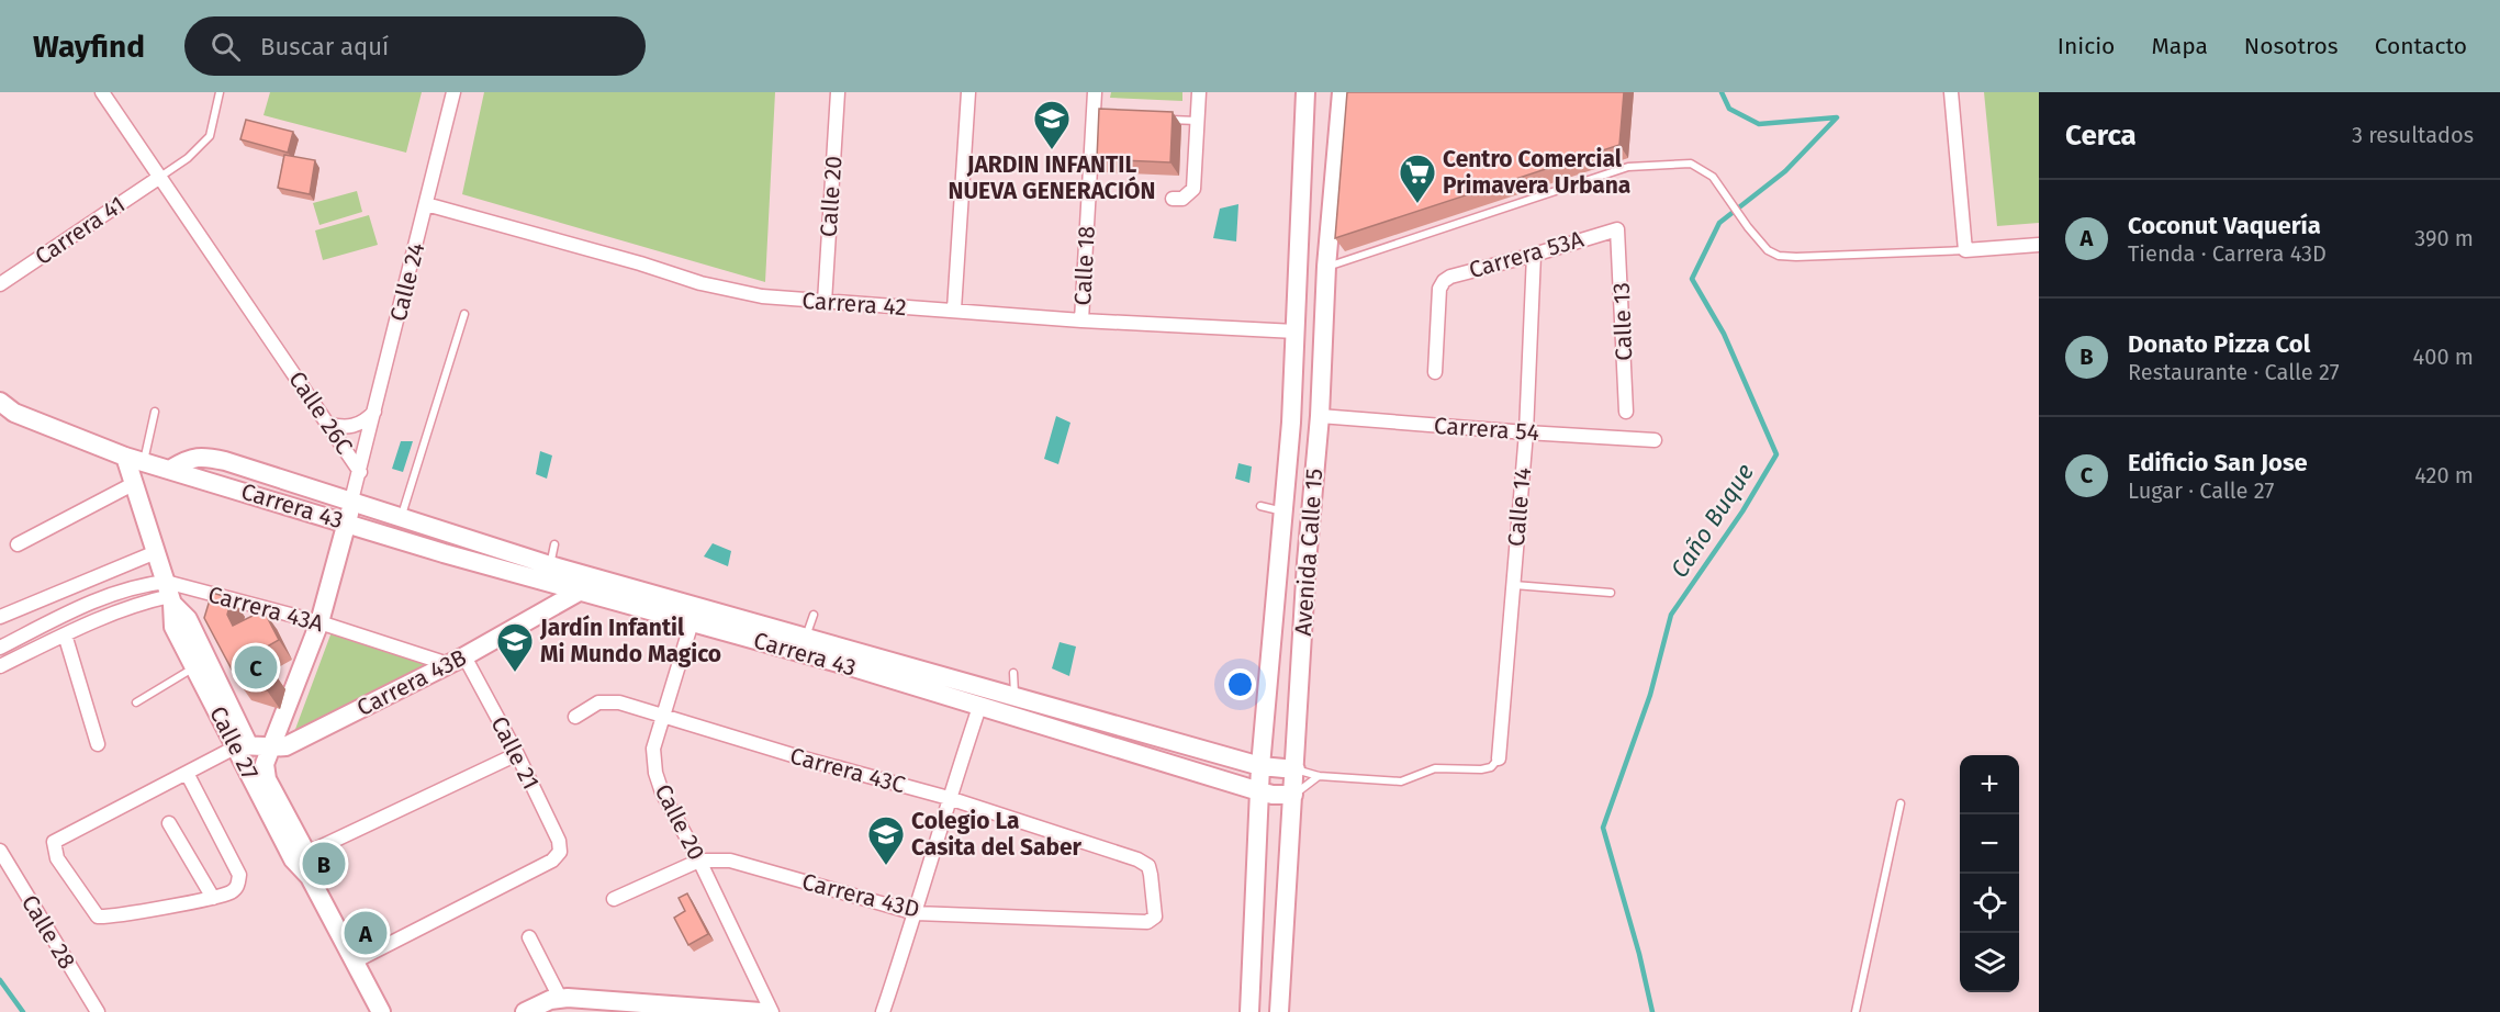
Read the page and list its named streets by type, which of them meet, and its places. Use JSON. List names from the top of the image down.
{
  "streets": {
    "street": [
      "Calle 20",
      "Carrera 41",
      "Carrera 53A",
      "Calle 18",
      "Calle 24",
      "Carrera 42",
      "Calle 13",
      "Calle 26C",
      "Carrera 54",
      "Carrera 43",
      "Calle 14",
      "Avenida Calle 15",
      "Carrera 43A",
      "Carrera 43B",
      "Calle 27",
      "Calle 21",
      "Carrera 43C",
      "Carrera 43D",
      "Calle 28"
    ]
  },
  "crossings": [
    ["Calle 20", "Carrera 42"],
    ["Calle 20", "Carrera 43"],
    ["Calle 20", "Carrera 43C"],
    ["Calle 20", "Carrera 43D"],
    ["Carrera 41", "Calle 26C"],
    ["Carrera 53A", "Calle 13"],
    ["Carrera 53A", "Calle 14"],
    ["Calle 18", "Carrera 42"],
    ["Calle 24", "Carrera 42"],
    ["Calle 24", "Calle 26C"],
    ["Carrera 42", "Avenida Calle 15"],
    ["Calle 26C", "Carrera 43"],
    ["Calle 26C", "Carrera 43A"],
    ["Calle 26C", "Carrera 43B"],
    ["Calle 26C", "Calle 27"],
    ["Carrera 54", "Calle 14"],
    ["Carrera 54", "Avenida Calle 15"],
    ["Carrera 43", "Calle 14"],
    ["Carrera 43", "Avenida Calle 15"],
    ["Carrera 43", "Carrera 43B"],
    ["Carrera 43", "Calle 27"],
    ["Carrera 43A", "Carrera 43B"],
    ["Carrera 43A", "Calle 27"],
    ["Carrera 43A", "Calle 21"],
    ["Carrera 43B", "Calle 27"],
    ["Carrera 43B", "Calle 21"],
    ["Calle 27", "Calle 21"],
    ["Carrera 43C", "Carrera 43D"]
  ],
  "water": ["Caño Buque"],
  "places": {
    "school or university": ["JARDIN INFANTIL NUEVA GENERACIÓN", "Jardín Infantil Mi Mundo Magico", "Colegio La Casita del Saber"],
    "supermarket": ["Centro Comercial Primavera Urbana"]
  },
  "page": {
    "header": "Wayfind",
    "search": "Buscar aquí",
    "nav": [
      "Inicio",
      "Mapa",
      "Nosotros",
      "Contacto"
    ],
    "heading": ["Cerca", "3 resultados"],
    "list": [
      {
        "mark": "A",
        "name": "Coconut Vaquería",
        "note": "Tienda · Carrera 43D",
        "value": "390 m"
      },
      {
        "mark": "B",
        "name": "Donato Pizza Col",
        "note": "Restaurante · Calle 27",
        "value": "400 m"
      },
      {
        "mark": "C",
        "name": "Edificio San Jose",
        "note": "Lugar · Calle 27",
        "value": "420 m"
      }
    ],
    "pins": ["C", "B", "A"],
    "map_buttons": ["+", "−"]
  }
}
